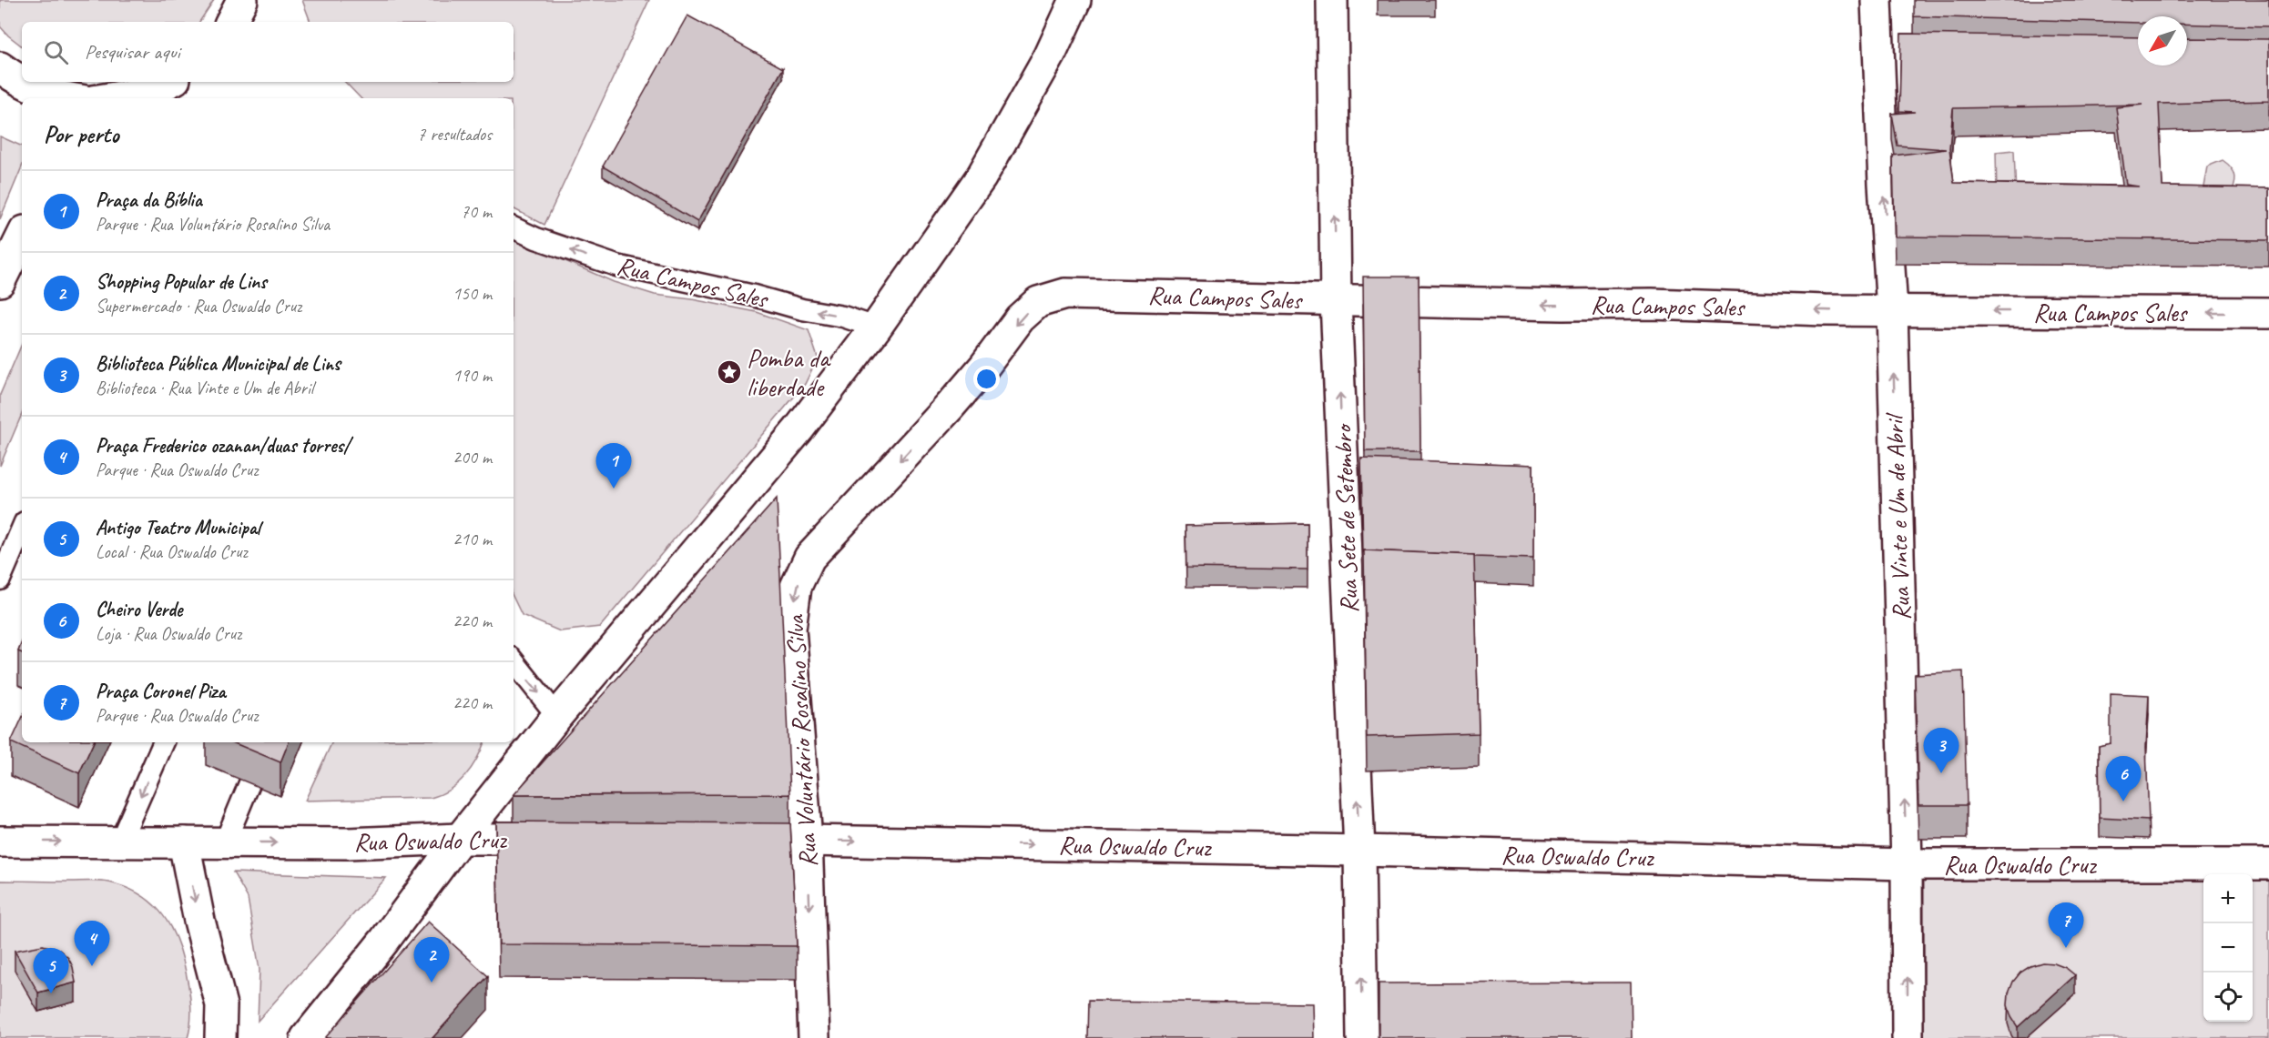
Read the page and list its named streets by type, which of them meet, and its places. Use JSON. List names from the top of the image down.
{
  "streets": {
    "street": [
      "Rua Campos Sales",
      "Rua Vinte e Um de Abril",
      "Rua Sete de Setembro",
      "Rua Voluntário Rosalino Silva",
      "Rua Oswaldo Cruz"
    ]
  },
  "crossings": [
    ["Rua Campos Sales", "Rua Vinte e Um de Abril"],
    ["Rua Campos Sales", "Rua Sete de Setembro"],
    ["Rua Campos Sales", "Rua Voluntário Rosalino Silva"],
    ["Rua Vinte e Um de Abril", "Rua Oswaldo Cruz"],
    ["Rua Sete de Setembro", "Rua Oswaldo Cruz"],
    ["Rua Voluntário Rosalino Silva", "Rua Oswaldo Cruz"]
  ],
  "one_way": [
    "Rua Campos Sales",
    "Rua Vinte e Um de Abril",
    "Rua Sete de Setembro",
    "Rua Oswaldo Cruz"
  ],
  "places": {
    "place": ["Pomba da liberdade"]
  },
  "north": "bottom left",
  "page": {
    "search": "Pesquisar aqui",
    "heading": ["Por perto", "7 resultados"],
    "list": [
      {
        "mark": "1",
        "name": "Praça da Bíblia",
        "note": "Parque · Rua Voluntário Rosalino Silva",
        "value": "70 m"
      },
      {
        "mark": "2",
        "name": "Shopping Popular de Lins",
        "note": "Supermercado · Rua Oswaldo Cruz",
        "value": "150 m"
      },
      {
        "mark": "3",
        "name": "Biblioteca Pública Municipal de Lins",
        "note": "Biblioteca · Rua Vinte e Um de Abril",
        "value": "190 m"
      },
      {
        "mark": "4",
        "name": "Praça Frederico ozanan/duas torres/",
        "note": "Parque · Rua Oswaldo Cruz",
        "value": "200 m"
      },
      {
        "mark": "5",
        "name": "Antigo Teatro Municipal",
        "note": "Local · Rua Oswaldo Cruz",
        "value": "210 m"
      },
      {
        "mark": "6",
        "name": "Cheiro Verde",
        "note": "Loja · Rua Oswaldo Cruz",
        "value": "220 m"
      },
      {
        "mark": "7",
        "name": "Praça Coronel Piza",
        "note": "Parque · Rua Oswaldo Cruz",
        "value": "220 m"
      }
    ],
    "pins": [
      "1",
      "3",
      "6",
      "7",
      "4",
      "2",
      "5"
    ],
    "map_buttons": ["+", "−"]
  }
}
